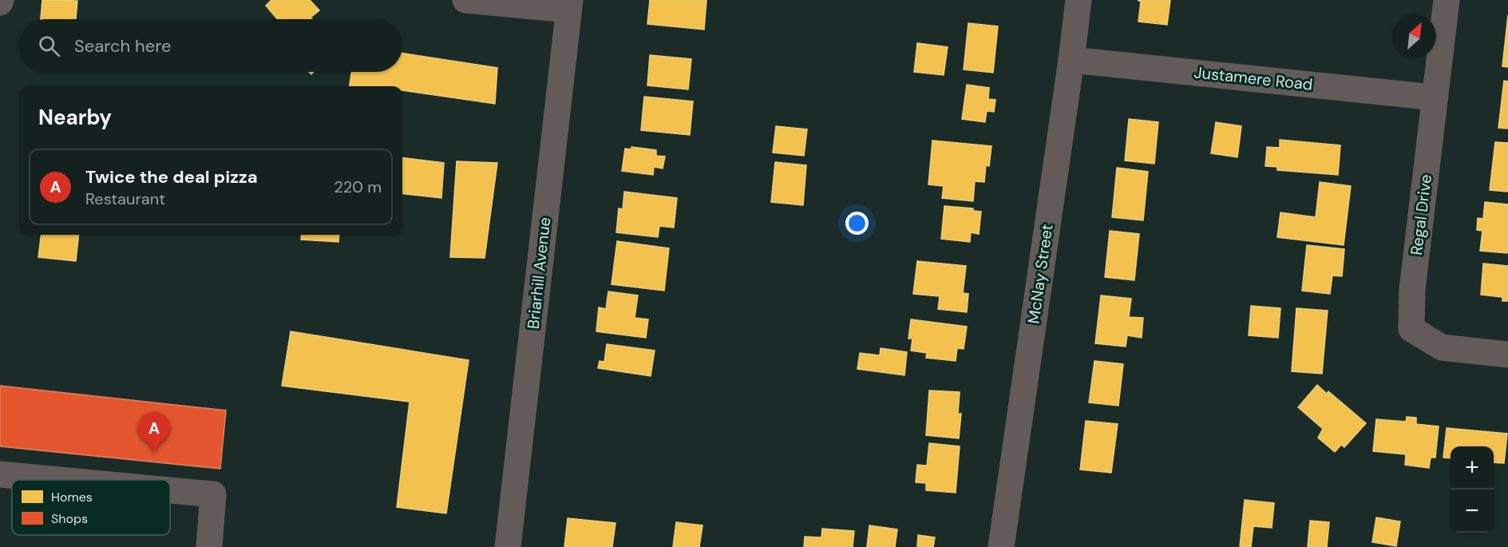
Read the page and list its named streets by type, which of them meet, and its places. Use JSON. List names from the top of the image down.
{
  "streets": {
    "street": [
      "Justamere Road",
      "Regal Drive",
      "Briarhill Avenue",
      "McNay Street"
    ]
  },
  "crossings": [
    ["Justamere Road", "Regal Drive"],
    ["Justamere Road", "McNay Street"]
  ],
  "legend": ["Homes", "Shops"],
  "north": "top right",
  "page": {
    "search": "Search here",
    "heading": "Nearby",
    "list": [
      {
        "mark": "A",
        "name": "Twice the deal pizza",
        "note": "Restaurant",
        "value": "220 m"
      }
    ],
    "pins": "A",
    "map_buttons": ["+", "−"]
  }
}
